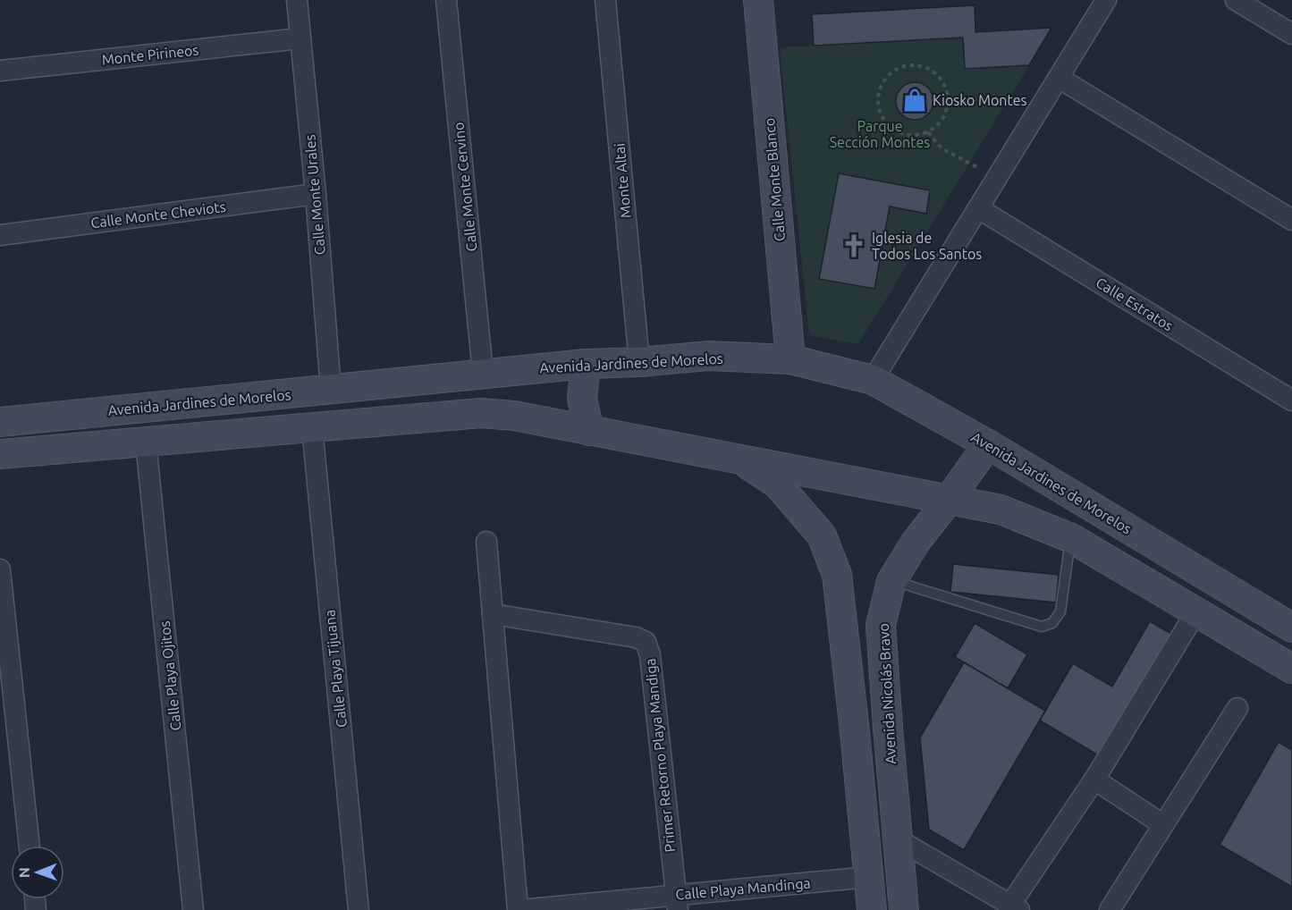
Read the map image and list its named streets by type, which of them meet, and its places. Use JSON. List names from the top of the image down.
{
  "streets": {
    "main road": ["Calle Monte Blanco", "Avenida Jardines de Morelos", "Avenida Nicolás Bravo"],
    "street": [
      "Monte Pirineos",
      "Monte Altai",
      "Calle Monte Cervino",
      "Calle Monte Urales",
      "Calle Monte Cheviots",
      "Calle Estratos",
      "Calle Playa Tijuana",
      "Calle Playa Ojitos",
      "Primer Retorno Playa Mandiga",
      "Calle Playa Mandinga"
    ]
  },
  "crossings": [
    ["Monte Pirineos", "Calle Monte Urales"],
    ["Calle Monte Blanco", "Avenida Jardines de Morelos"],
    ["Monte Altai", "Avenida Jardines de Morelos"],
    ["Calle Monte Cervino", "Avenida Jardines de Morelos"],
    ["Calle Monte Urales", "Calle Monte Cheviots"],
    ["Calle Monte Urales", "Avenida Jardines de Morelos"],
    ["Avenida Jardines de Morelos", "Avenida Nicolás Bravo"],
    ["Primer Retorno Playa Mandiga", "Calle Playa Mandinga"]
  ],
  "parks": ["Parque Sección Montes"],
  "places": {
    "shop": ["Kiosko Montes"],
    "church": ["Iglesia de Todos Los Santos"]
  },
  "north": "left"
}
